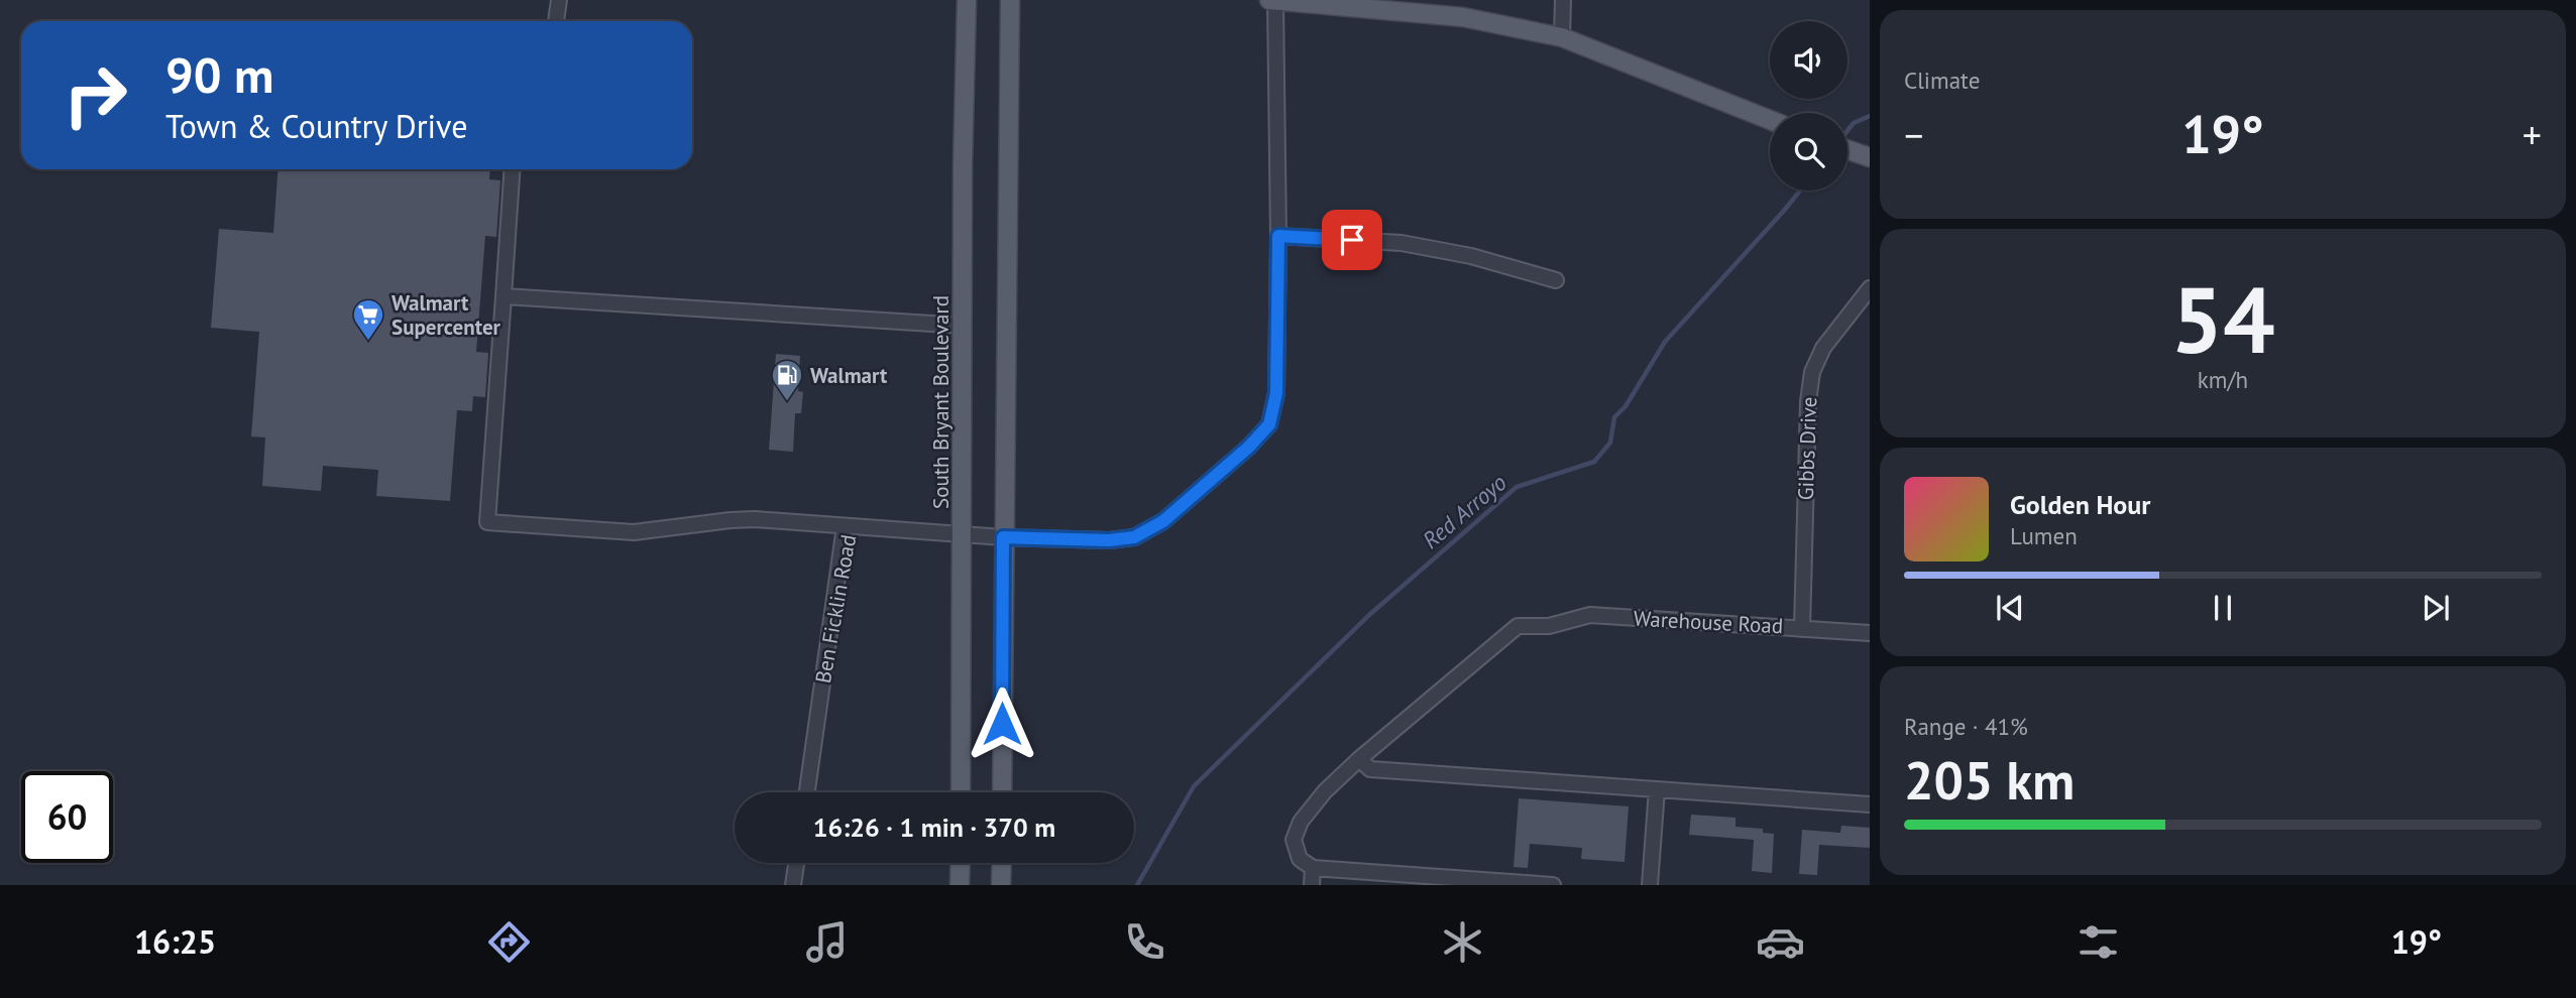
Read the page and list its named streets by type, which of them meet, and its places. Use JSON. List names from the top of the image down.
{
  "streets": {
    "main road": ["South Bryant Boulevard"],
    "street": ["Gibbs Drive", "Ben Ficklin Road", "Warehouse Road"]
  },
  "crossings": [
    ["South Bryant Boulevard", "Ben Ficklin Road"],
    ["Gibbs Drive", "Warehouse Road"]
  ],
  "water": ["Red Arroyo"],
  "places": {
    "supermarket": ["Walmart Supercenter"],
    "fuel station": ["Walmart"]
  },
  "page": {
    "tile": [
      "Climate",
      ["54", "km/h"],
      ["Range · 41%", "205 km"]
    ],
    "turn": ["90 m", "Town & Country Drive"],
    "heat": ["−", "19°", "+"],
    "song": ["Golden Hour", "Lumen"],
    "limit": "60",
    "trip": "16:26 · 1 min · 370 m",
    "tabs": ["16:25", "19°"]
  }
}
